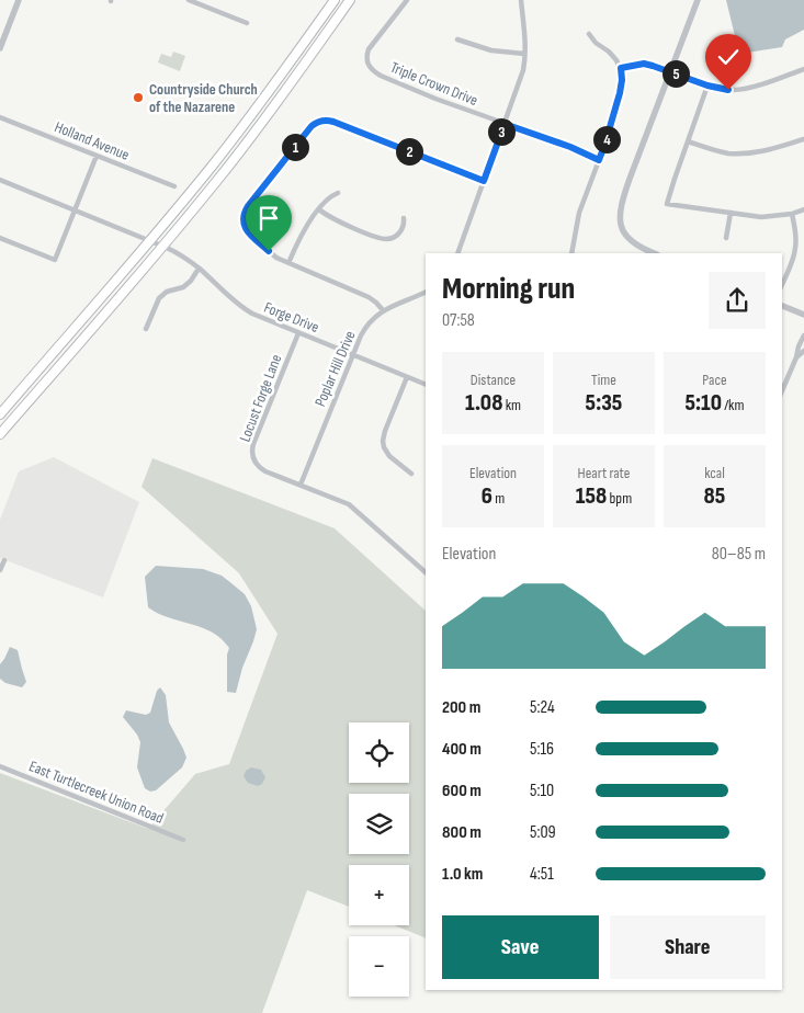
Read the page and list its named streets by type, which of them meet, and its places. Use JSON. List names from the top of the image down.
{
  "streets": {
    "street": [
      "Triple Crown Drive",
      "Holland Avenue",
      "Forge Drive",
      "Poplar Hill Drive",
      "Locust Forge Lane",
      "East Turtlecreek Union Road"
    ]
  },
  "crossings": [
    ["Forge Drive", "Poplar Hill Drive"],
    ["Forge Drive", "Locust Forge Lane"],
    ["Poplar Hill Drive", "Locust Forge Lane"]
  ],
  "places": ["Countryside Church of the Nazarene"],
  "page": {
    "pins": [
      "5",
      "3",
      "4",
      "1",
      "2"
    ],
    "heading": ["Morning run", "07:58"],
    "stats": [
      ["Distance", "1.08 km"],
      ["Time", "5:35"],
      ["Pace", "5:10 /km"],
      ["Elevation", "6 m"],
      ["Heart rate", "158 bpm"],
      ["kcal", "85"]
    ],
    "chart": ["Elevation", "80–85 m"],
    "list": [
      {
        "name": "200 m",
        "note": "5:24"
      },
      {
        "name": "400 m",
        "note": "5:16"
      },
      {
        "name": "600 m",
        "note": "5:10"
      },
      {
        "name": "800 m",
        "note": "5:09"
      },
      {
        "name": "1.0 km",
        "note": "4:51"
      }
    ],
    "map_buttons": ["+", "−"],
    "buttons": ["Save", "Share"]
  }
}
